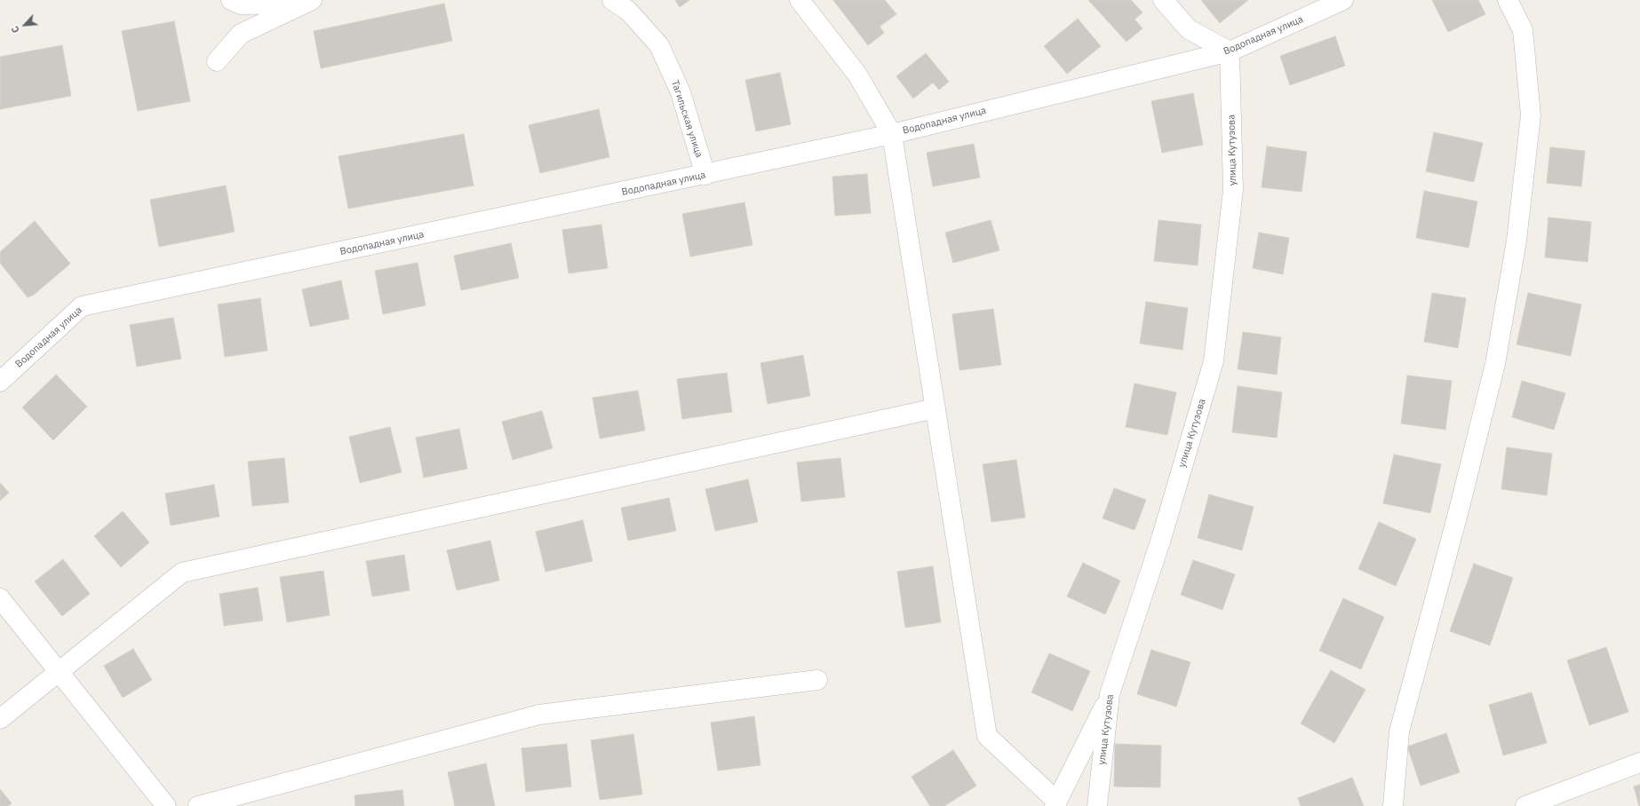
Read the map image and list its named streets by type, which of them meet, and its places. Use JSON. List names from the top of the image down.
{
  "streets": {
    "street": ["Водопадная улица", "Тагильская улица", "улица Кутузова"]
  },
  "crossings": [
    ["Водопадная улица", "Тагильская улица"],
    ["Водопадная улица", "улица Кутузова"]
  ],
  "north": "bottom left"
}
